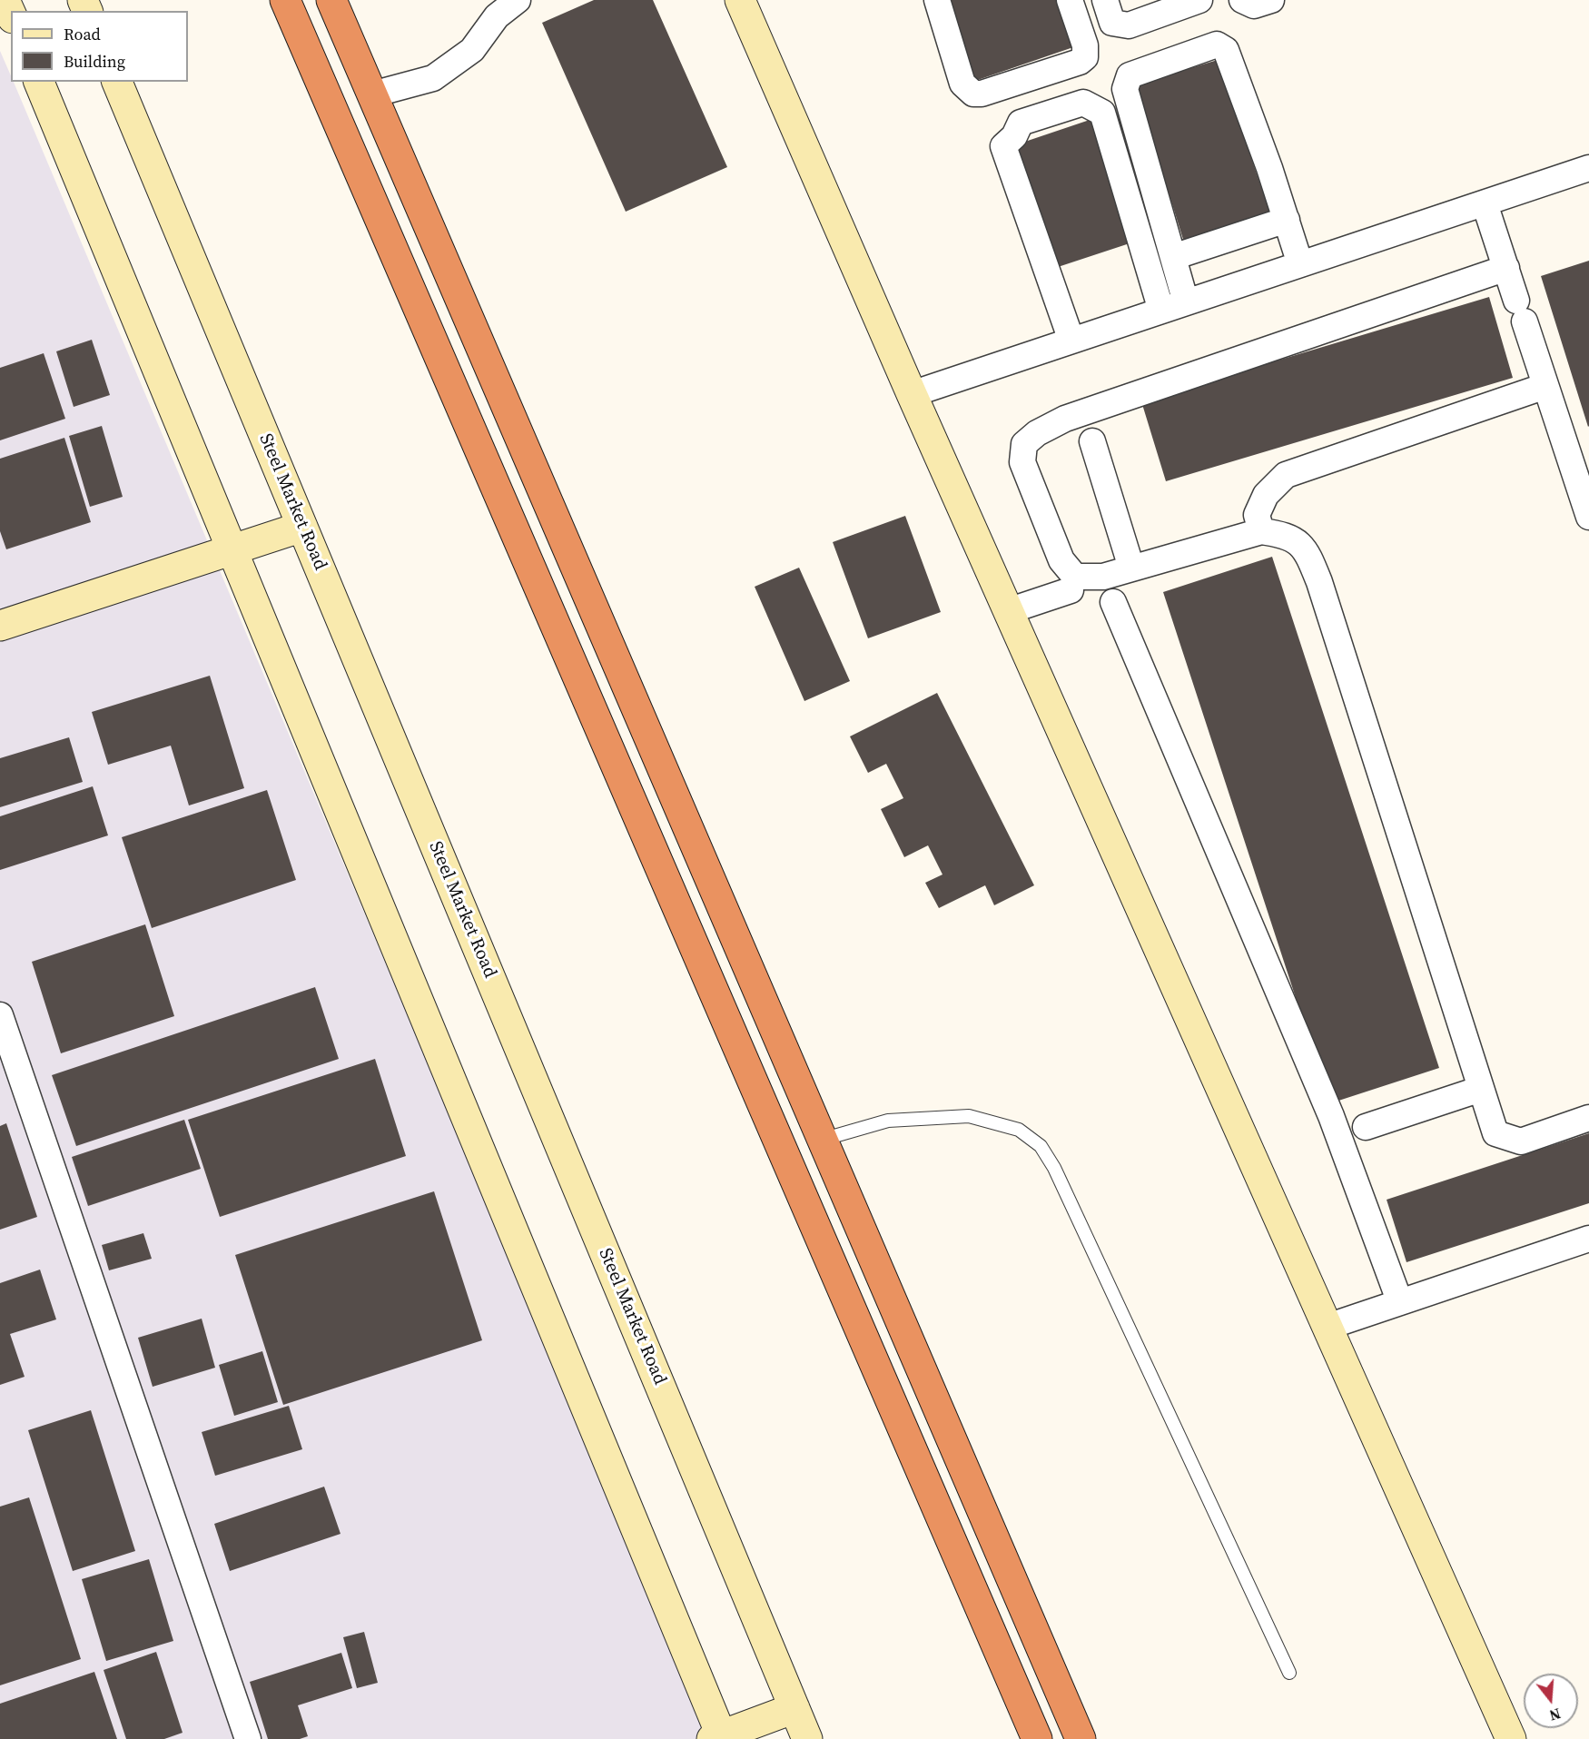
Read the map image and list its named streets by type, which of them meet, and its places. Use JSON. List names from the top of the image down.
{
  "streets": {
    "street": ["Steel Market Road"]
  },
  "legend": ["Road", "Building"],
  "north": "bottom"
}
